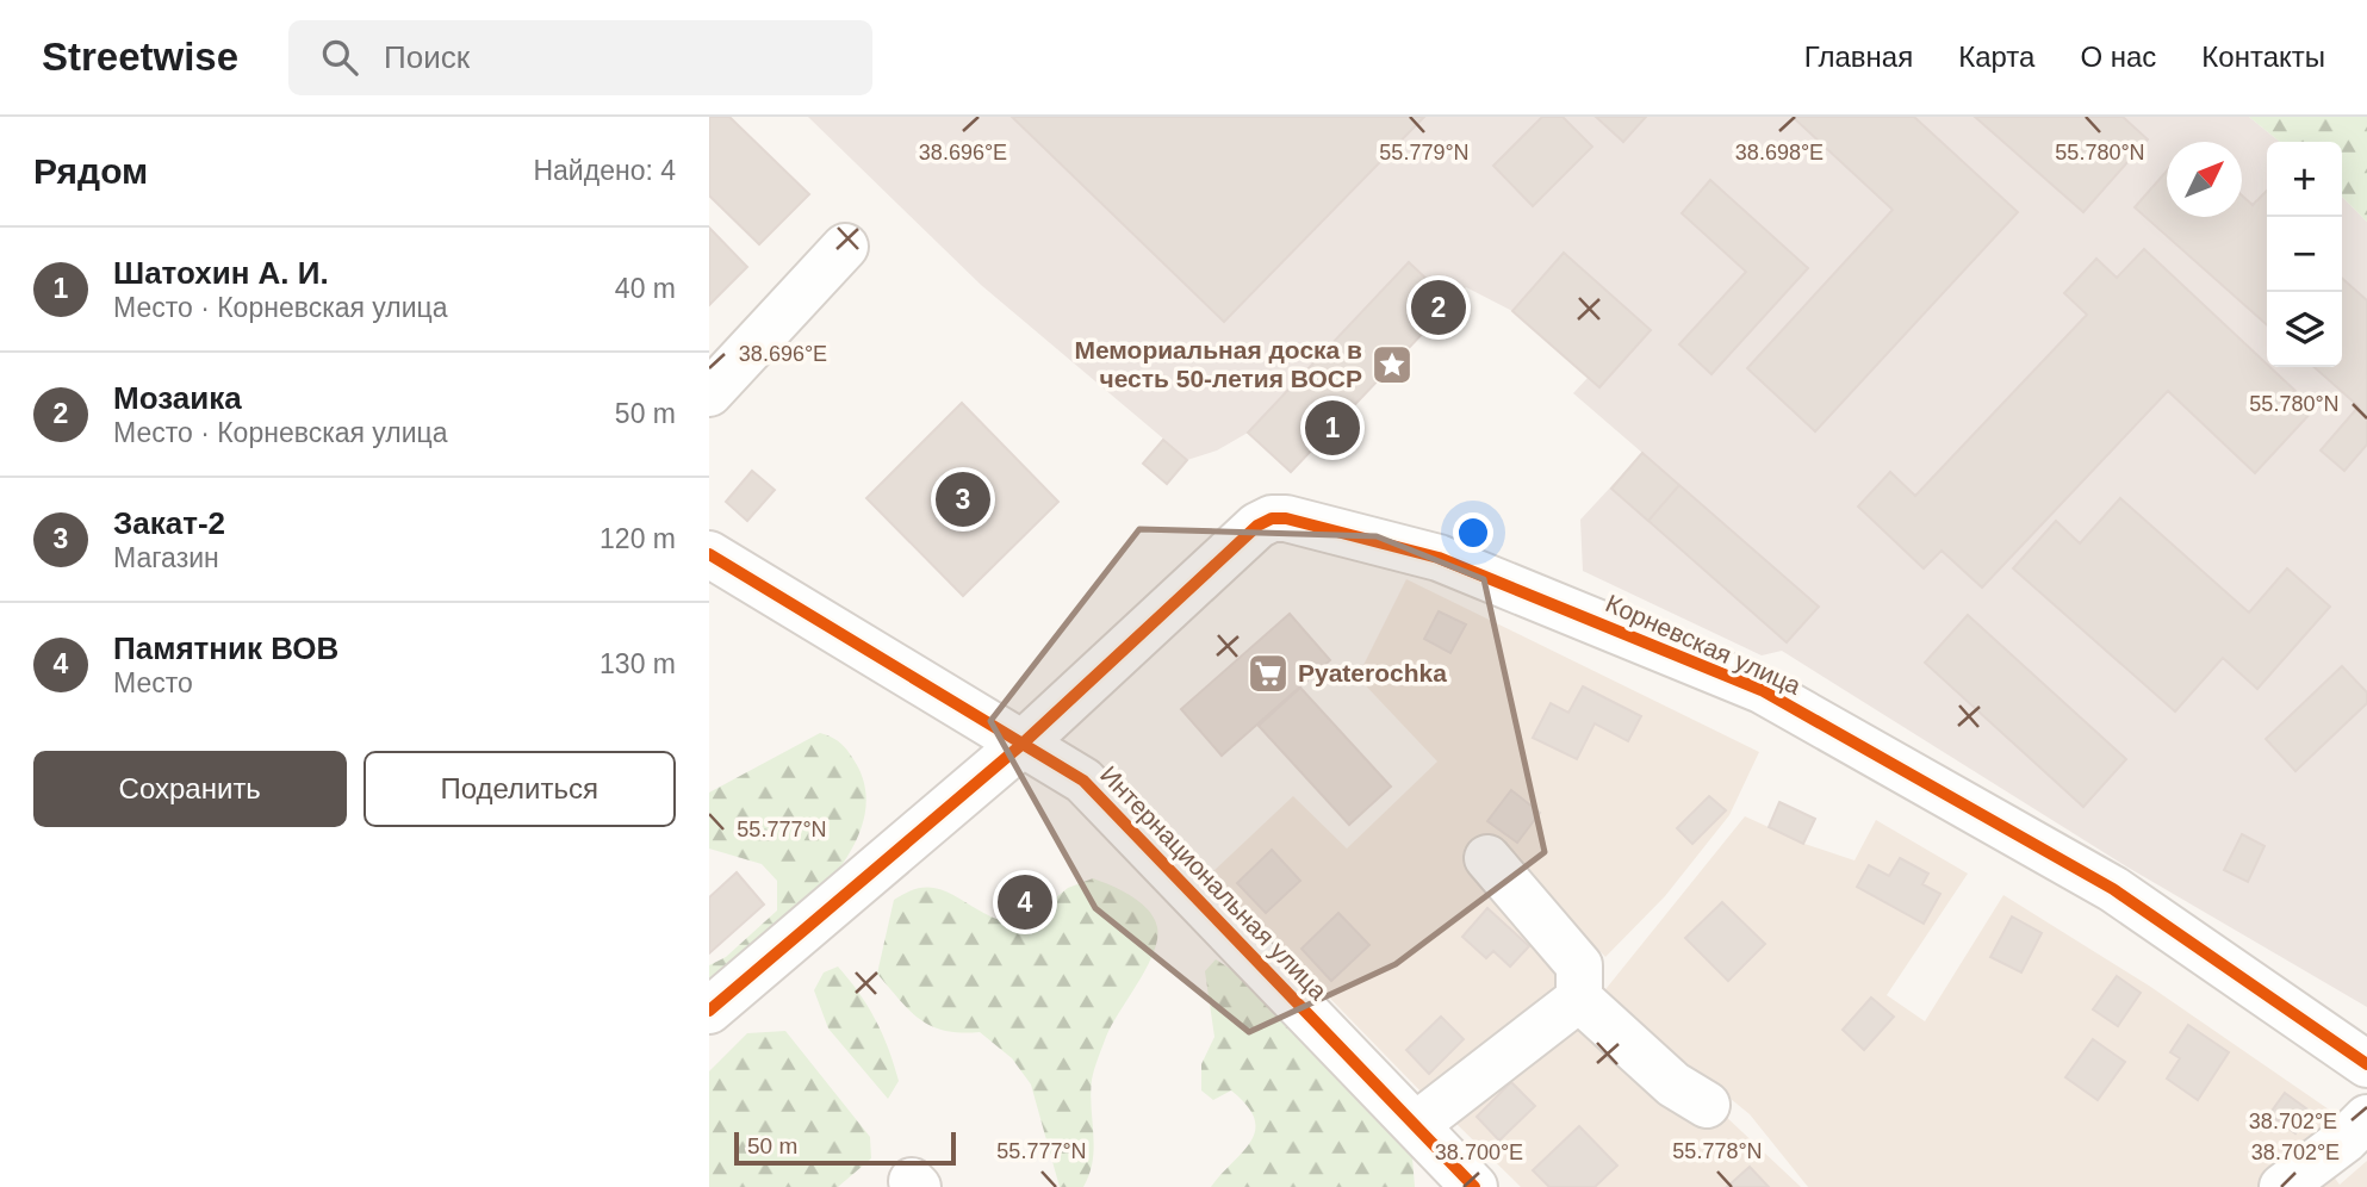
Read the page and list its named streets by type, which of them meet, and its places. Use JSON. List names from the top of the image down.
{
  "streets": {
    "street": ["Корневская улица", "Интернациональная улица"]
  },
  "crossings": [
    ["Корневская улица", "Интернациональная улица"]
  ],
  "places": {
    "place": ["Мемориальная доска в честь 50-летия ВОСР"],
    "supermarket": ["Pyaterochka"]
  },
  "scale_bar": "50 m",
  "north": "top right",
  "page": {
    "header": "Streetwise",
    "search": "Поиск",
    "nav": [
      "Главная",
      "Карта",
      "О нас",
      "Контакты"
    ],
    "heading": ["Рядом", "Найдено: 4"],
    "map_buttons": ["+", "−"],
    "list": [
      {
        "mark": "1",
        "name": "Шатохин А. И.",
        "note": "Место · Корневская улица",
        "value": "40 m"
      },
      {
        "mark": "2",
        "name": "Мозаика",
        "note": "Место · Корневская улица",
        "value": "50 m"
      },
      {
        "mark": "3",
        "name": "Закат-2",
        "note": "Магазин",
        "value": "120 m"
      },
      {
        "mark": "4",
        "name": "Памятник ВОВ",
        "note": "Место",
        "value": "130 m"
      }
    ],
    "pins": [
      "2",
      "1",
      "3",
      "4"
    ],
    "buttons": ["Сохранить", "Поделиться"],
    "scale": "50 m"
  },
  "coordinates": [
    "38.698°E",
    "38.696°E",
    "55.779°N",
    "55.780°N",
    "55.777°N",
    "38.702°E",
    "55.778°N",
    "38.700°E"
  ]
}
